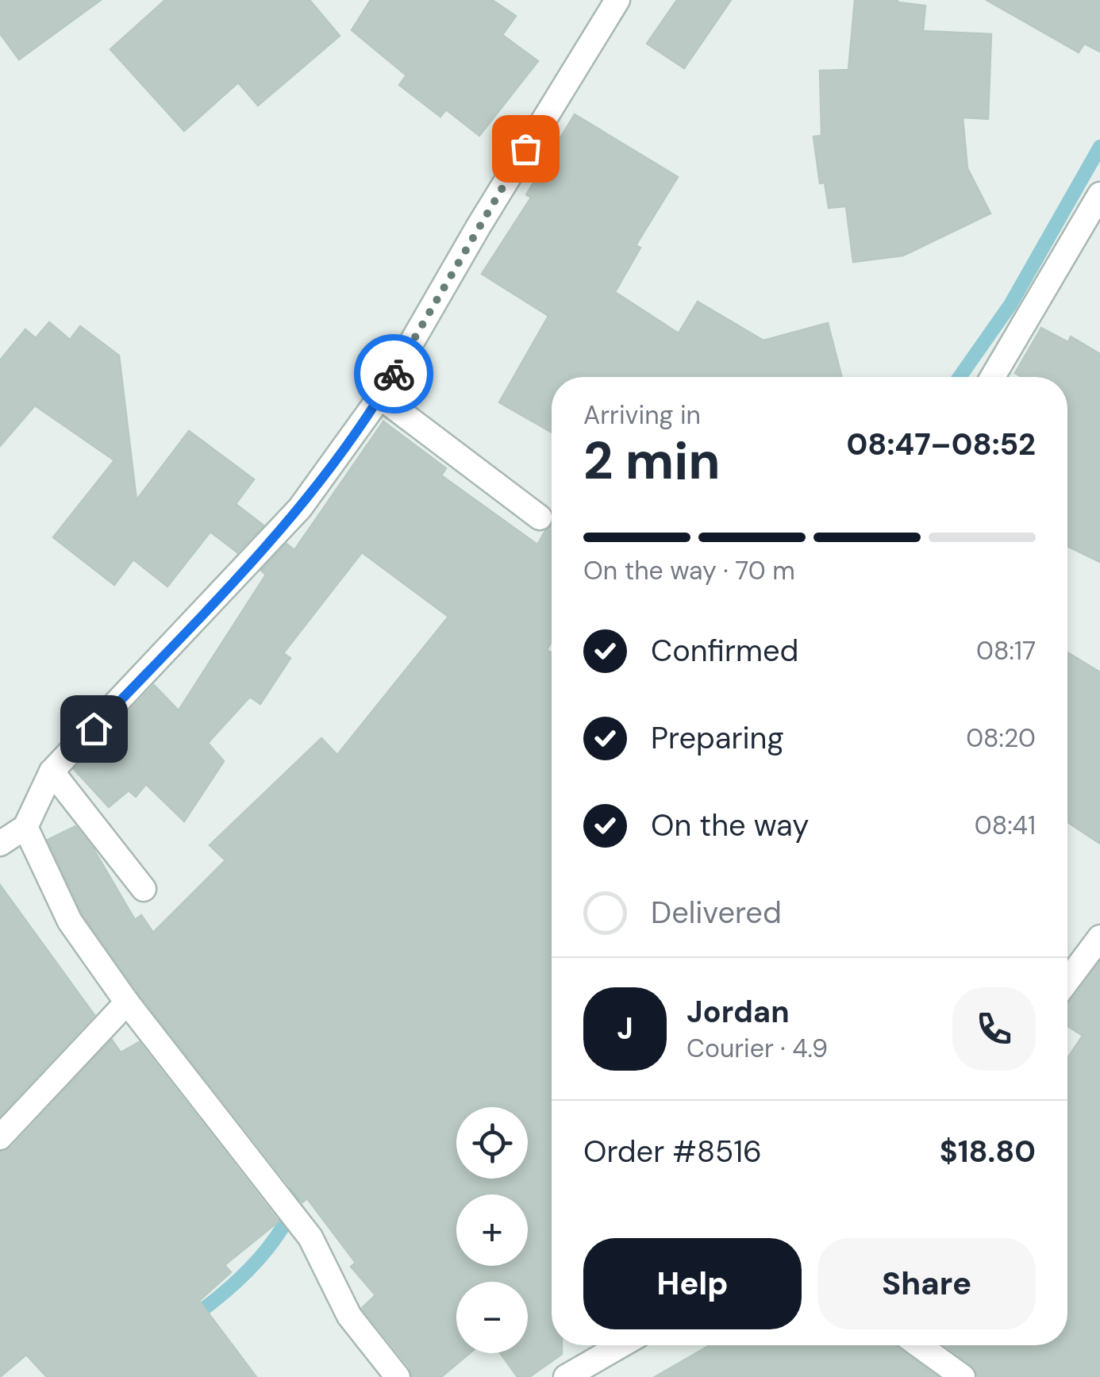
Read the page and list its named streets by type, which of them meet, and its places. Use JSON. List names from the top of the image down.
{
  "page": {
    "heading": ["2 min", "Arriving in", "08:47–08:52"],
    "panel": [
      "Jordan",
      "Courier · 4.9",
      "Order #8516",
      "$18.80"
    ],
    "bar": "On the way · 70 m",
    "list": [
      ["Confirmed", "08:17"],
      ["Preparing", "08:20"],
      ["On the way", "08:41"],
      "Delivered"
    ],
    "round": "J",
    "map_buttons": ["+", "−"],
    "buttons": ["Help", "Share"]
  }
}
